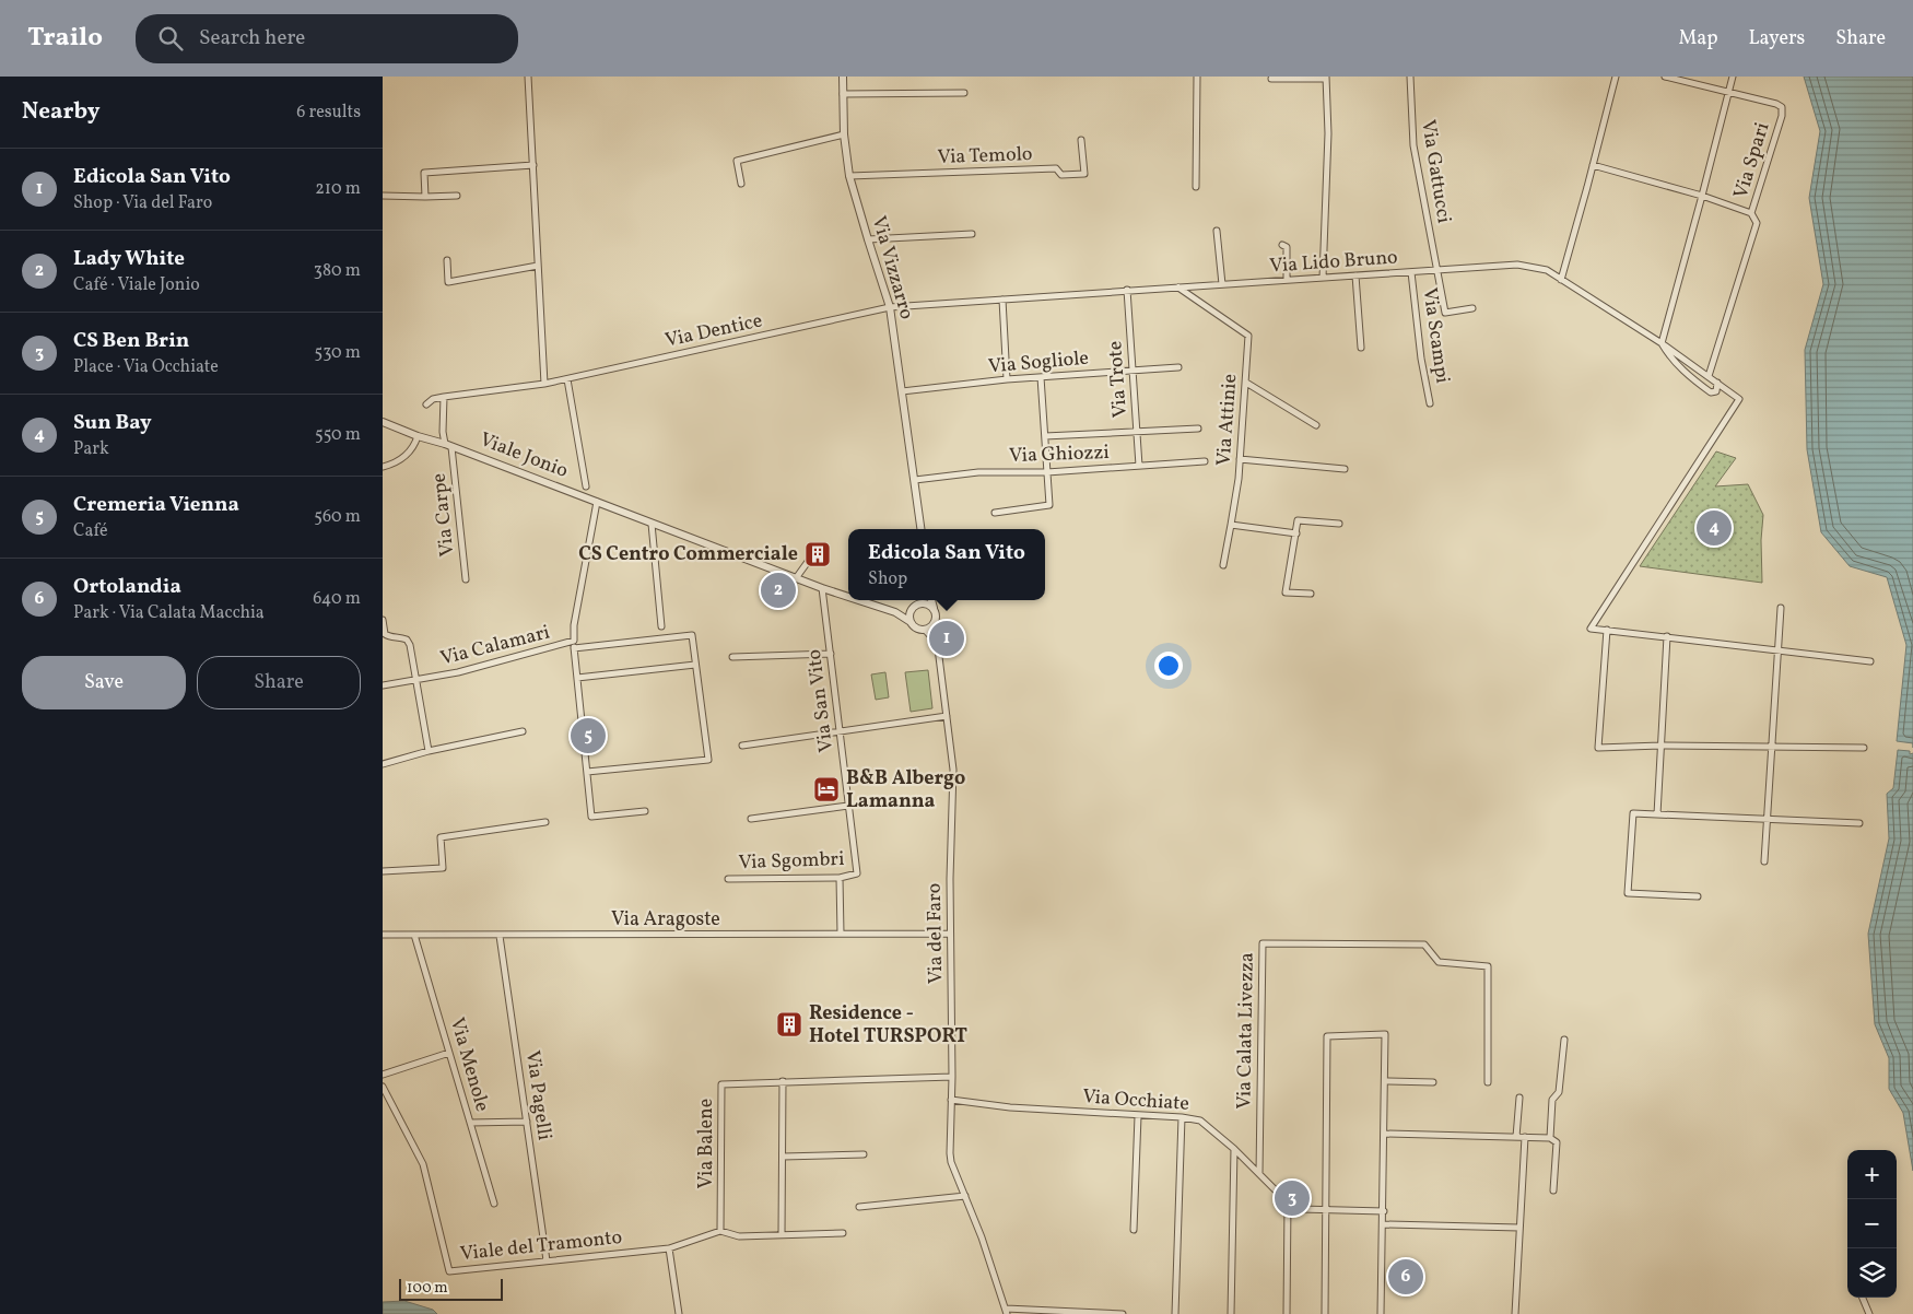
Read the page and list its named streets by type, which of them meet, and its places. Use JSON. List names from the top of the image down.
{
  "streets": {
    "street": [
      "Via Temolo",
      "Via Spari",
      "Via Gattucci",
      "Via Lido Bruno",
      "Via Vizzarro",
      "Via Dentice",
      "Via Scampi",
      "Via Sogliole",
      "Via Trote",
      "Via Attinie",
      "Via Ghiozzi",
      "Viale Jonio",
      "Via Carpe",
      "Via Calamari",
      "Via San Vito",
      "Via Sgombri",
      "Via Aragoste",
      "Via del Faro",
      "Via Calata Livezza",
      "Via Menole",
      "Via Pagelli",
      "Via Occhiate",
      "Via Balene",
      "Viale del Tramonto"
    ]
  },
  "crossings": [
    ["Via Temolo", "Via Vizzarro"],
    ["Via Gattucci", "Via Lido Bruno"],
    ["Via Lido Bruno", "Via Vizzarro"],
    ["Via Lido Bruno", "Via Dentice"],
    ["Via Lido Bruno", "Via Scampi"],
    ["Via Lido Bruno", "Via Trote"],
    ["Via Lido Bruno", "Via Attinie"],
    ["Via Vizzarro", "Via Dentice"],
    ["Via Vizzarro", "Via Sogliole"],
    ["Via Vizzarro", "Via Ghiozzi"],
    ["Via Sogliole", "Via Trote"],
    ["Via Trote", "Via Ghiozzi"],
    ["Viale Jonio", "Via Carpe"],
    ["Viale Jonio", "Via Calamari"],
    ["Viale Jonio", "Via San Vito"],
    ["Viale Jonio", "Via del Faro"],
    ["Via San Vito", "Via Sgombri"],
    ["Via Aragoste", "Via del Faro"],
    ["Via Aragoste", "Via Menole"],
    ["Via Aragoste", "Via Pagelli"],
    ["Via del Faro", "Via Occhiate"],
    ["Via del Faro", "Via Balene"],
    ["Via Calata Livezza", "Via Occhiate"],
    ["Via Pagelli", "Viale del Tramonto"],
    ["Via Balene", "Viale del Tramonto"]
  ],
  "places": {
    "building": ["CS Centro Commerciale", "Residence - Hotel TURSPORT"],
    "hotel": ["B&B Albergo Lamanna"]
  },
  "scale_bar": "100 m",
  "page": {
    "header": "Trailo",
    "search": "Search here",
    "nav": ["Map", "Layers", "Share"],
    "heading": ["Nearby", "6 results"],
    "list": [
      {
        "mark": "1",
        "name": "Edicola San Vito",
        "note": "Shop · Via del Faro",
        "value": "210 m"
      },
      {
        "mark": "2",
        "name": "Lady White",
        "note": "Café · Viale Jonio",
        "value": "380 m"
      },
      {
        "mark": "3",
        "name": "CS Ben Brin",
        "note": "Place · Via Occhiate",
        "value": "530 m"
      },
      {
        "mark": "4",
        "name": "Sun Bay",
        "note": "Park",
        "value": "550 m"
      },
      {
        "mark": "5",
        "name": "Cremeria Vienna",
        "note": "Café",
        "value": "560 m"
      },
      {
        "mark": "6",
        "name": "Ortolandia",
        "note": "Park · Via Calata Macchia",
        "value": "640 m"
      }
    ],
    "pins": [
      "4",
      "2",
      "1",
      "5",
      "3",
      "6"
    ],
    "popup": ["Edicola San Vito", "Shop"],
    "buttons": ["Save", "Share"],
    "map_buttons": ["+", "−"],
    "scale": "100 m"
  }
}
